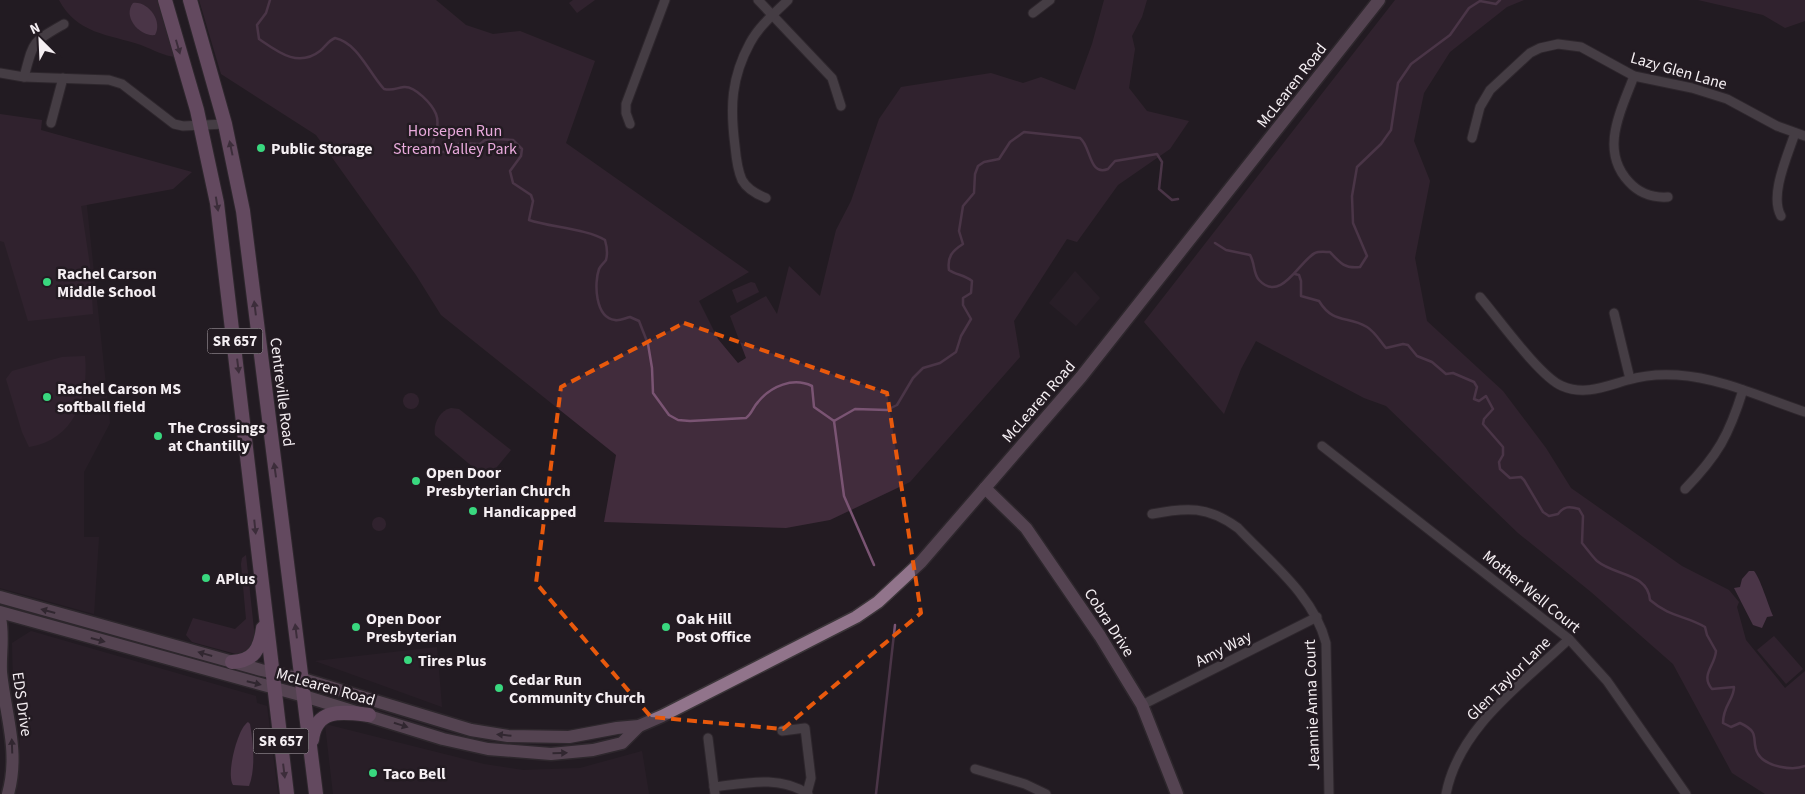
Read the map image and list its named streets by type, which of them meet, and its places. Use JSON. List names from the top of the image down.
{
  "streets": {
    "main road": [
      "McLearen Road",
      "SR 657",
      "Centreville Road",
      "Cobra Drive",
      "EDS Drive"
    ],
    "street": [
      "Lazy Glen Lane",
      "Mother Well Court",
      "Amy Way",
      "Glen Taylor Lane",
      "Jeannie Anna Court"
    ]
  },
  "crossings": [
    ["McLearen Road", "SR 657"],
    ["McLearen Road", "Centreville Road"],
    ["McLearen Road", "Cobra Drive"],
    ["Mother Well Court", "Glen Taylor Lane"],
    ["Cobra Drive", "Amy Way"],
    ["Amy Way", "Jeannie Anna Court"]
  ],
  "one_way": ["EDS Drive"],
  "parks": ["Horsepen Run Stream Valley Park"],
  "places": [
    "Public Storage",
    "Rachel Carson Middle School",
    "Rachel Carson MS softball field",
    "The Crossings at Chantilly",
    "Open Door Presbyterian Church",
    "Handicapped",
    "APlus",
    "Open Door Presbyterian",
    "Oak Hill Post Office",
    "Tires Plus",
    "Cedar Run Community Church",
    "Taco Bell"
  ],
  "north": "top left"
}
